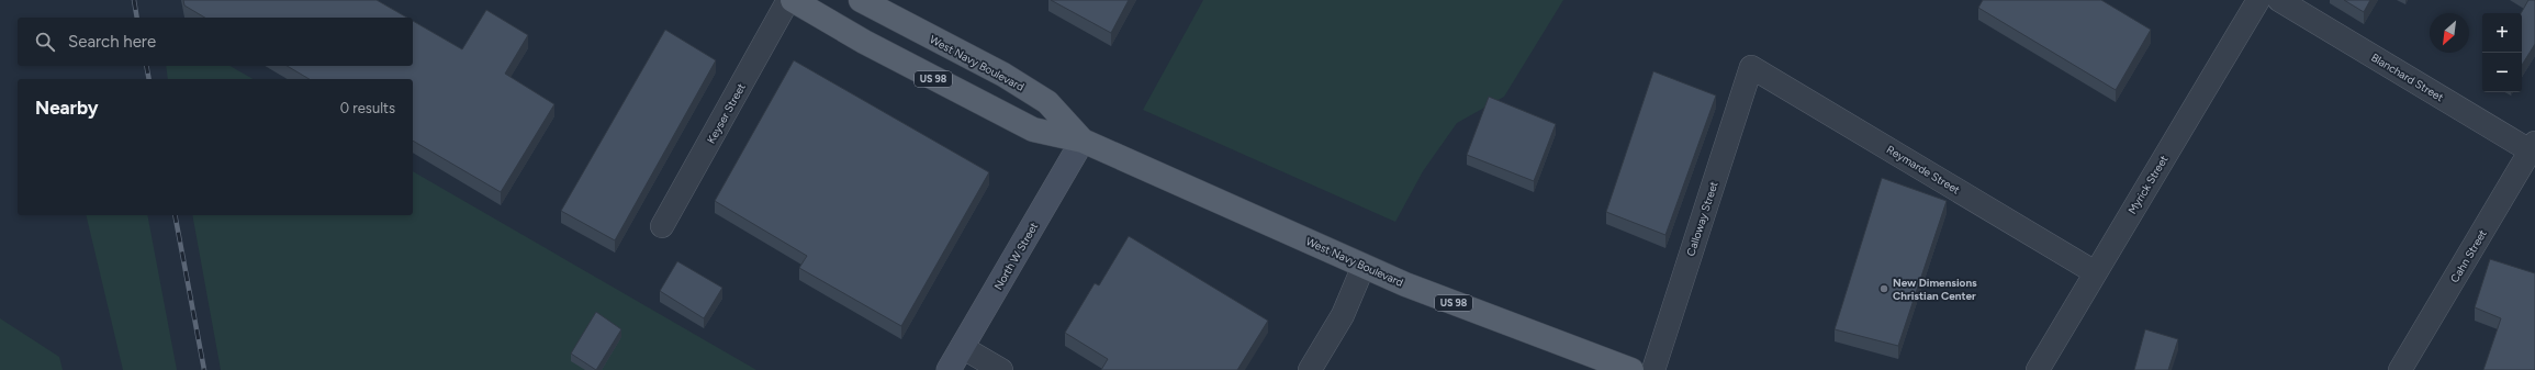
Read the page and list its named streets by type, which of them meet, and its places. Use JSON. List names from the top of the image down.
{
  "streets": {
    "main road": ["West Navy Boulevard", "US 98", "North W Street"],
    "street": [
      "Blanchard Street",
      "Keyser Street",
      "Reymarde Street",
      "Myrick Street",
      "Calloway Street",
      "Cahn Street"
    ]
  },
  "crossings": [
    ["West Navy Boulevard", "North W Street"],
    ["Blanchard Street", "Cahn Street"],
    ["Reymarde Street", "Myrick Street"],
    ["Reymarde Street", "Calloway Street"]
  ],
  "places": ["New Dimensions Christian Center"],
  "north": "bottom left",
  "page": {
    "map_buttons": ["+", "−"],
    "search": "Search here",
    "heading": ["Nearby", "0 results"]
  }
}
